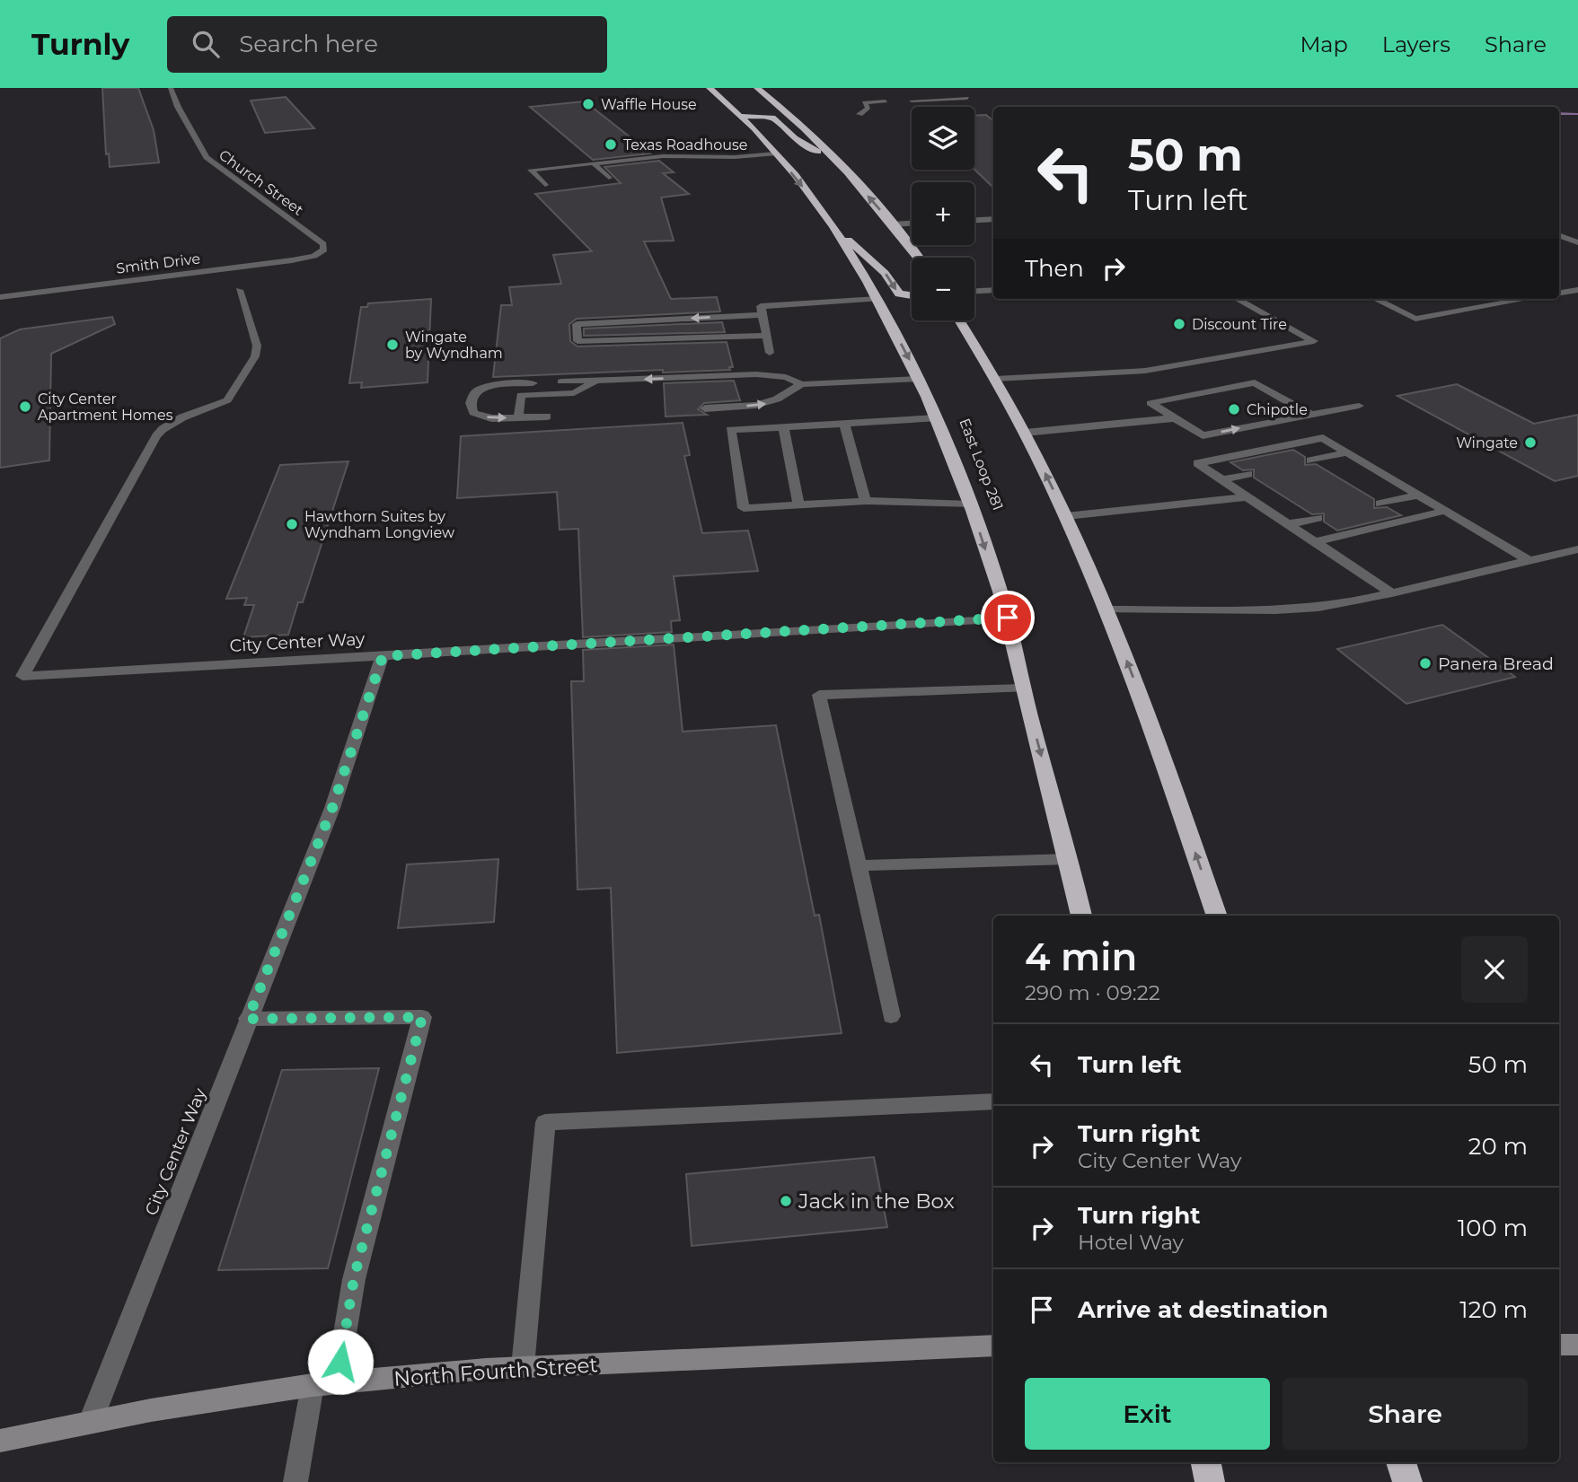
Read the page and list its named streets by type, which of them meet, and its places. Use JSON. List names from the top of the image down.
{
  "streets": {
    "highway": ["East Loop 281"],
    "main road": ["North Fourth Street"],
    "street": ["Church Street", "Smith Drive", "City Center Way"]
  },
  "crossings": [
    ["Church Street", "Smith Drive"],
    ["City Center Way", "North Fourth Street"]
  ],
  "places": [
    "Waffle House",
    "Texas Roadhouse",
    "Discount Tire",
    "Wingate by Wyndham",
    "City Center Apartment Homes",
    "Chipotle",
    "Wingate",
    "Hawthorn Suites by Wyndham Longview",
    "Panera Bread",
    "Jack in the Box"
  ],
  "page": {
    "header": "Turnly",
    "search": "Search here",
    "nav": ["Map", "Layers", "Share"],
    "map_buttons": ["+", "−"],
    "turn": ["50 m", "Turn left"],
    "then": "Then",
    "heading": ["4 min", "290 m · 09:22"],
    "list": [
      {
        "name": "Turn left",
        "value": "50 m"
      },
      {
        "name": "Turn right",
        "note": "City Center Way",
        "value": "20 m"
      },
      {
        "name": "Turn right",
        "note": "Hotel Way",
        "value": "100 m"
      },
      {
        "name": "Arrive at destination",
        "value": "120 m"
      }
    ],
    "buttons": ["Exit", "Share"]
  }
}
